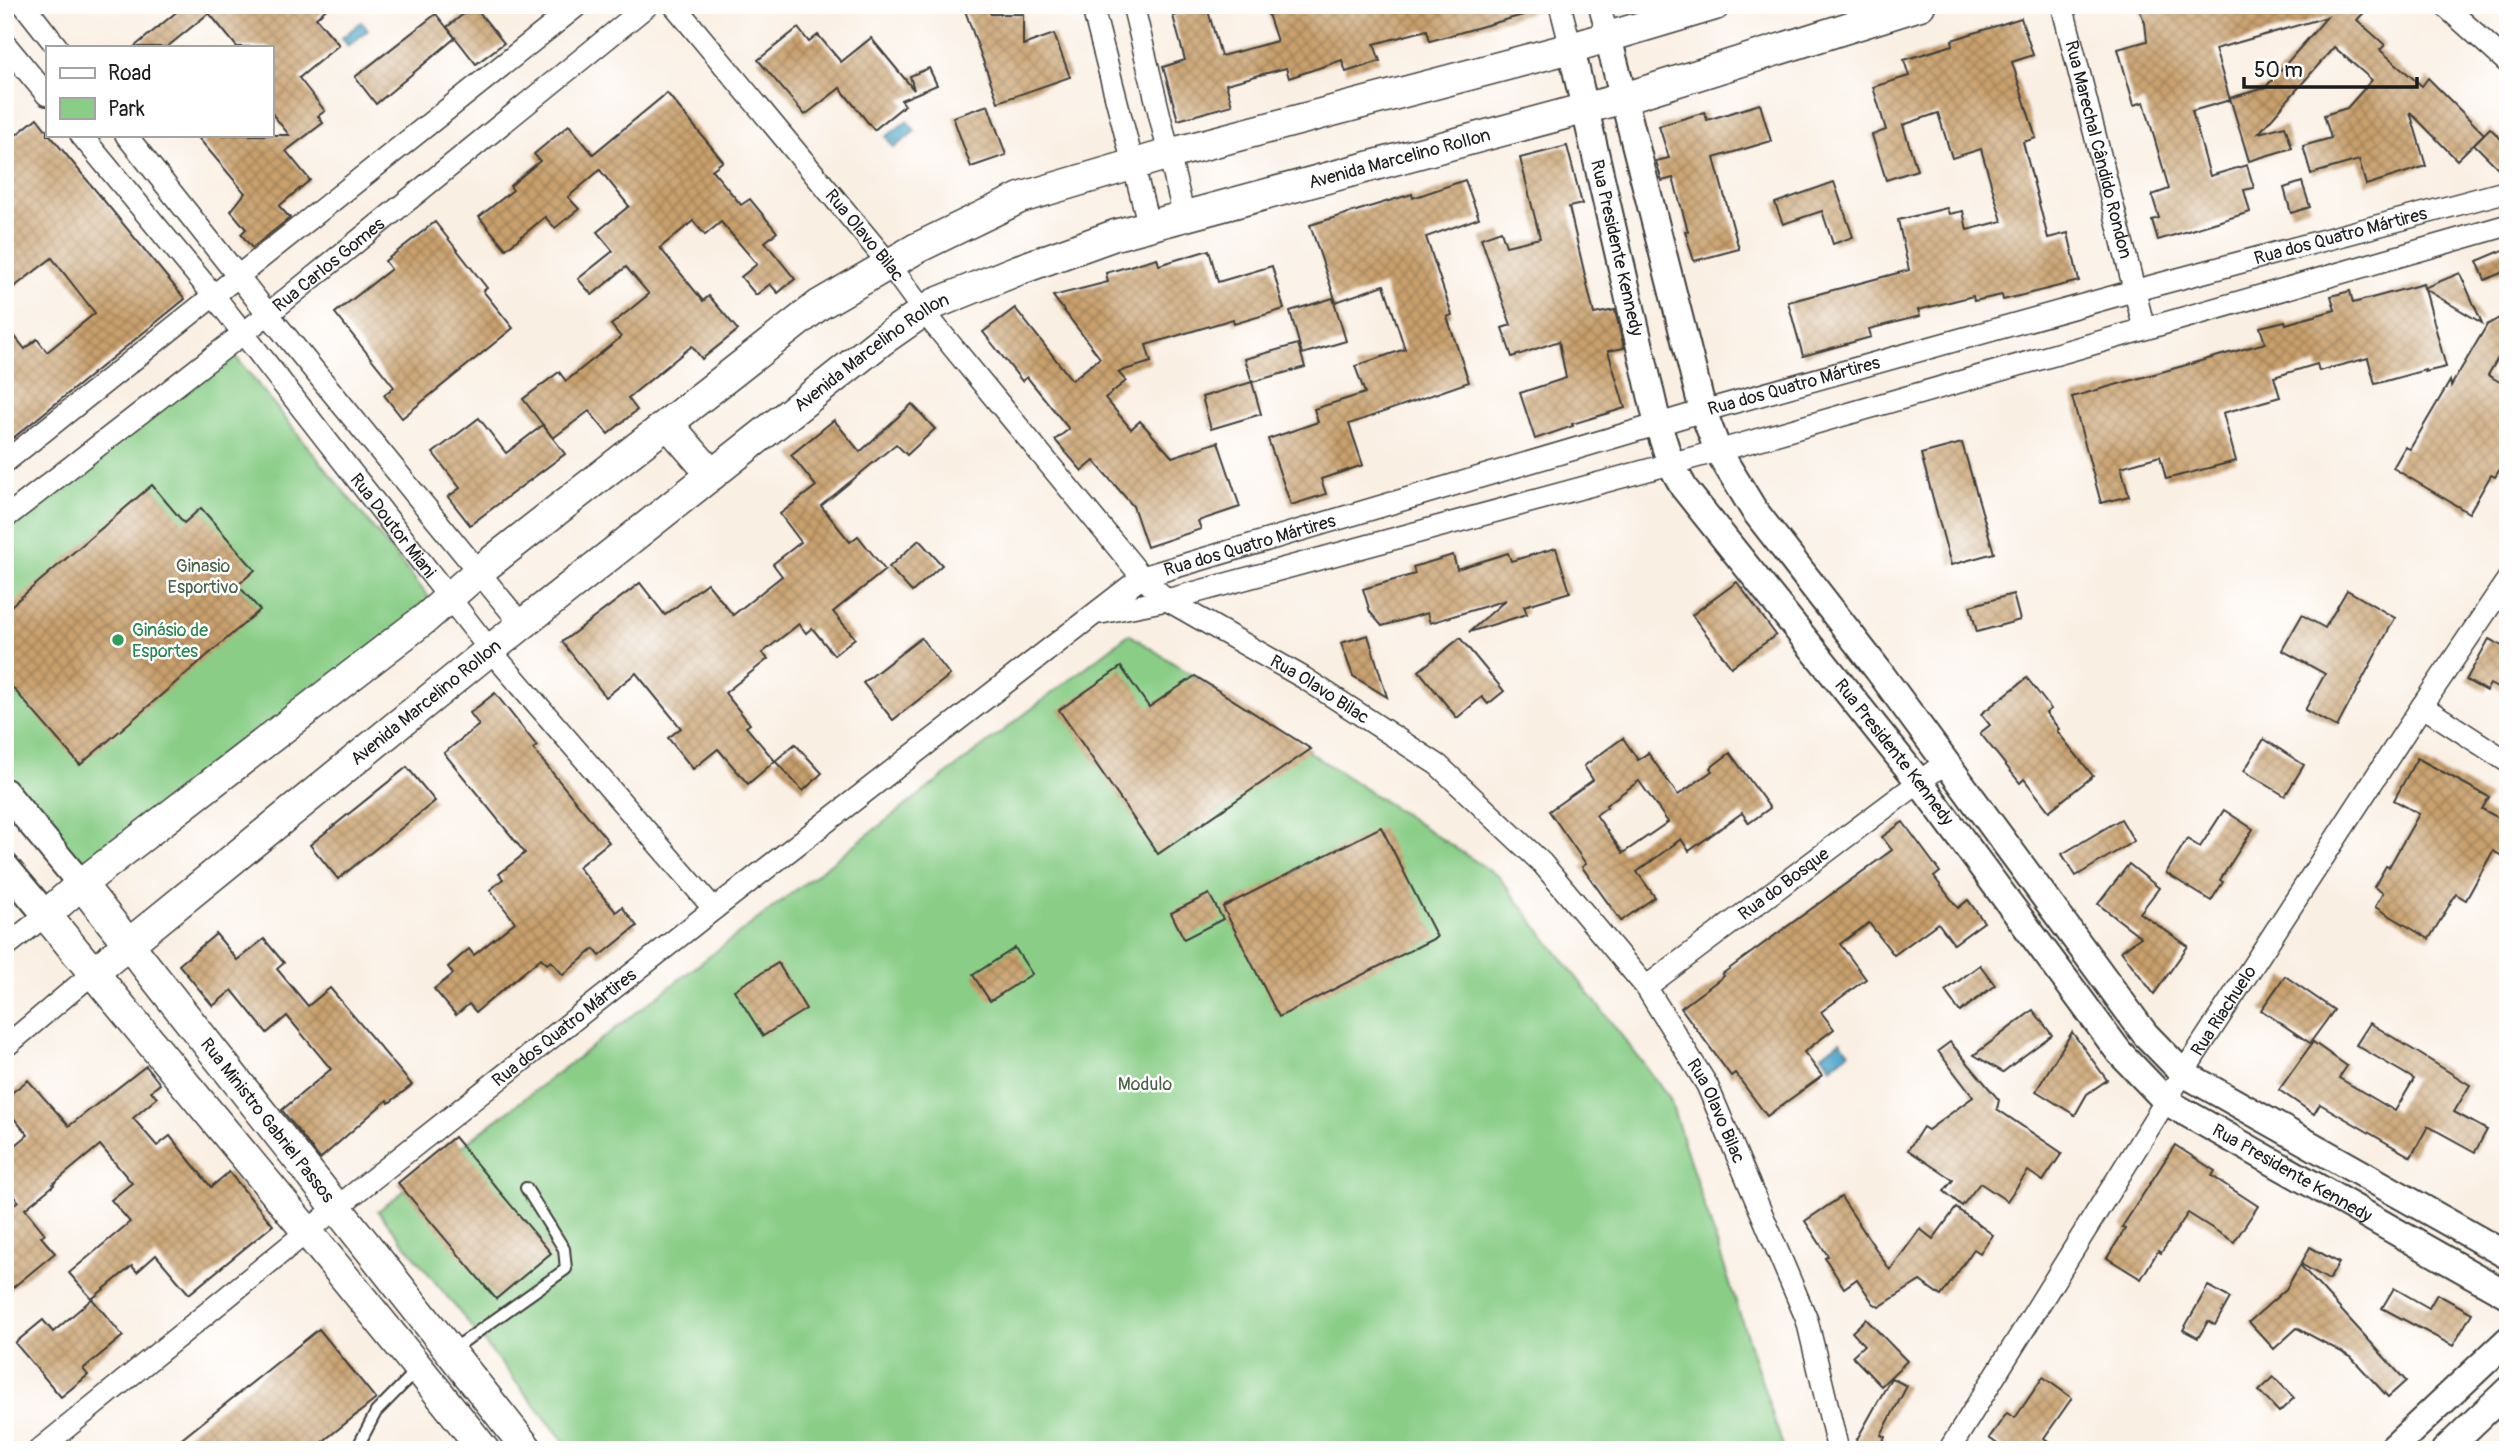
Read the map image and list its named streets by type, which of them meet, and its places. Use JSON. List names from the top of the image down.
{
  "streets": {
    "main road": ["Avenida Marcelino Rollon", "Rua Ministro Gabriel Passos"],
    "street": [
      "Rua Marechal Cândido Rondon",
      "Rua Olavo Bilac",
      "Rua dos Quatro Mártires",
      "Rua Presidente Kennedy",
      "Rua Carlos Gomes",
      "Rua Doutor Miani",
      "Rua do Bosque",
      "Rua Riachuelo"
    ]
  },
  "crossings": [
    ["Rua Marechal Cândido Rondon", "Rua dos Quatro Mártires"],
    ["Avenida Marcelino Rollon", "Rua Olavo Bilac"],
    ["Avenida Marcelino Rollon", "Rua Presidente Kennedy"],
    ["Avenida Marcelino Rollon", "Rua Doutor Miani"],
    ["Avenida Marcelino Rollon", "Rua Ministro Gabriel Passos"],
    ["Rua Olavo Bilac", "Rua dos Quatro Mártires"],
    ["Rua Olavo Bilac", "Rua do Bosque"],
    ["Rua dos Quatro Mártires", "Rua Presidente Kennedy"],
    ["Rua dos Quatro Mártires", "Rua Doutor Miani"],
    ["Rua dos Quatro Mártires", "Rua Ministro Gabriel Passos"],
    ["Rua Presidente Kennedy", "Rua do Bosque"],
    ["Rua Presidente Kennedy", "Rua Riachuelo"],
    ["Rua Carlos Gomes", "Rua Doutor Miani"]
  ],
  "parks": ["Ginasio Esportivo", "Modulo"],
  "places": ["Ginásio de Esportes"],
  "legend": ["Road", "Park"],
  "scale_bar": "50 m"
}
